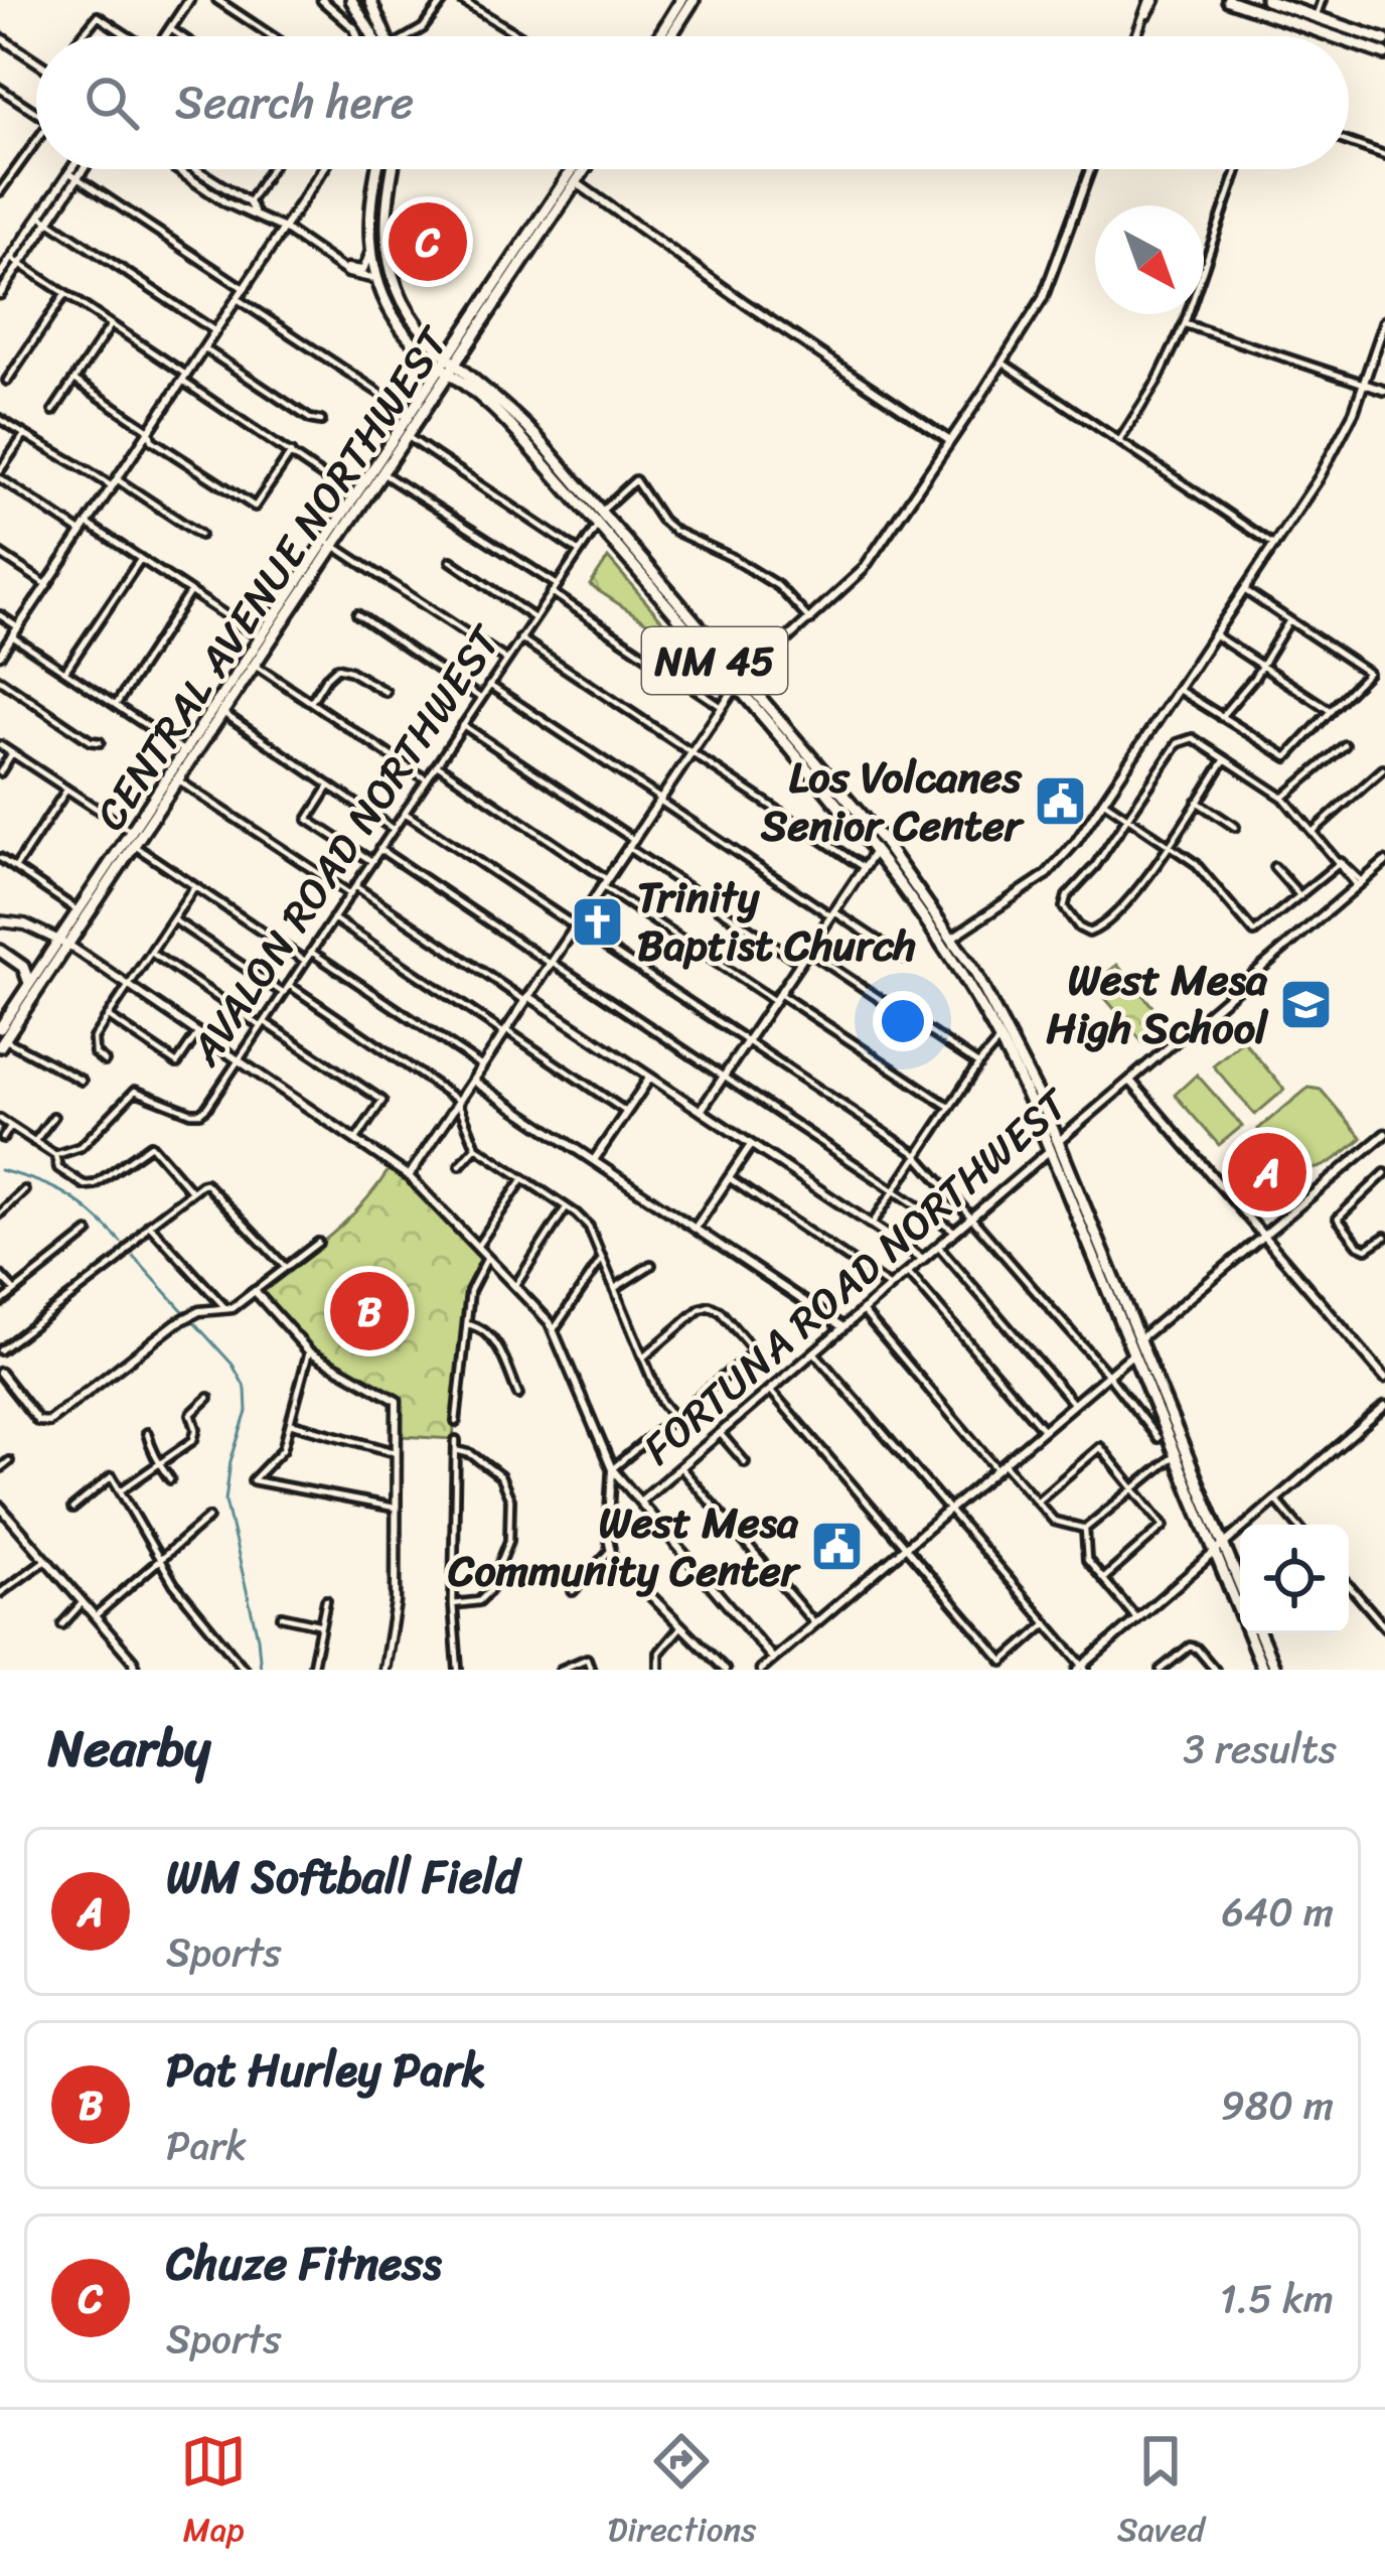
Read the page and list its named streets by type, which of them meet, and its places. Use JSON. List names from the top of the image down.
{
  "streets": {
    "main road": ["CENTRAL AVENUE NORTHWEST", "NM 45"],
    "street": ["AVALON ROAD NORTHWEST", "FORTUNA ROAD NORTHWEST"]
  },
  "crossings": [
    ["CENTRAL AVENUE NORTHWEST", "NM 45"],
    ["NM 45", "AVALON ROAD NORTHWEST"],
    ["NM 45", "FORTUNA ROAD NORTHWEST"]
  ],
  "places": {
    "public building": ["Los Volcanes Senior Center", "West Mesa Community Center"],
    "church": ["Trinity Baptist Church"],
    "school or university": ["West Mesa High School"]
  },
  "north": "bottom right",
  "page": {
    "search": "Search here",
    "pins": ["C", "A", "B"],
    "heading": ["Nearby", "3 results"],
    "list": [
      {
        "mark": "A",
        "name": "WM Softball Field",
        "note": "Sports",
        "value": "640 m"
      },
      {
        "mark": "B",
        "name": "Pat Hurley Park",
        "note": "Park",
        "value": "980 m"
      },
      {
        "mark": "C",
        "name": "Chuze Fitness",
        "note": "Sports",
        "value": "1.5 km"
      }
    ],
    "nav": ["Map", "Directions", "Saved"]
  }
}
